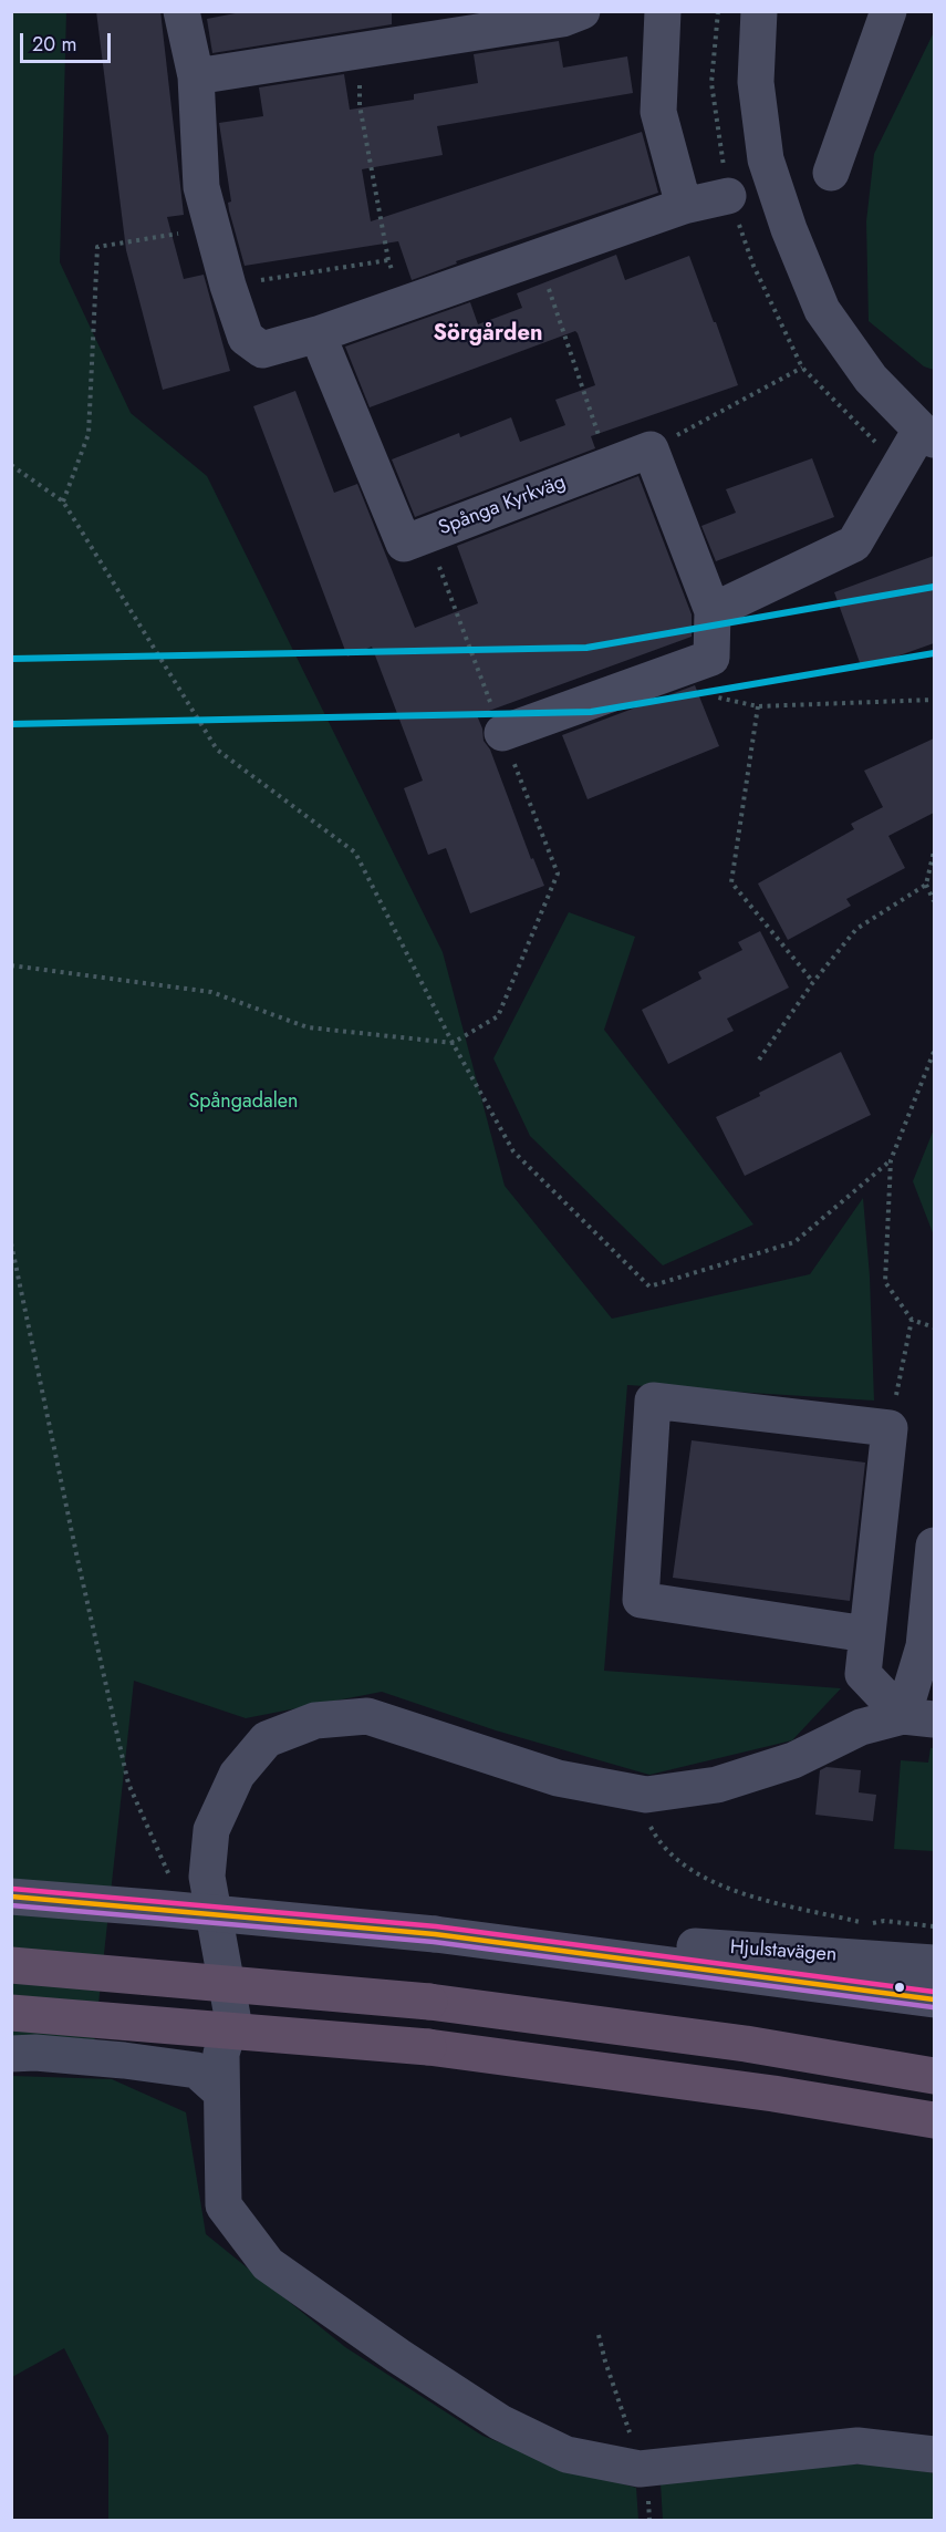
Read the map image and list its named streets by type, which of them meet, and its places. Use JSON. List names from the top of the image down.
{
  "streets": {
    "street": ["Spånga Kyrkväg", "Hjulstavägen"]
  },
  "districts": ["Sörgården"],
  "parks": ["Spångadalen"],
  "scale_bar": "20 m"
}
